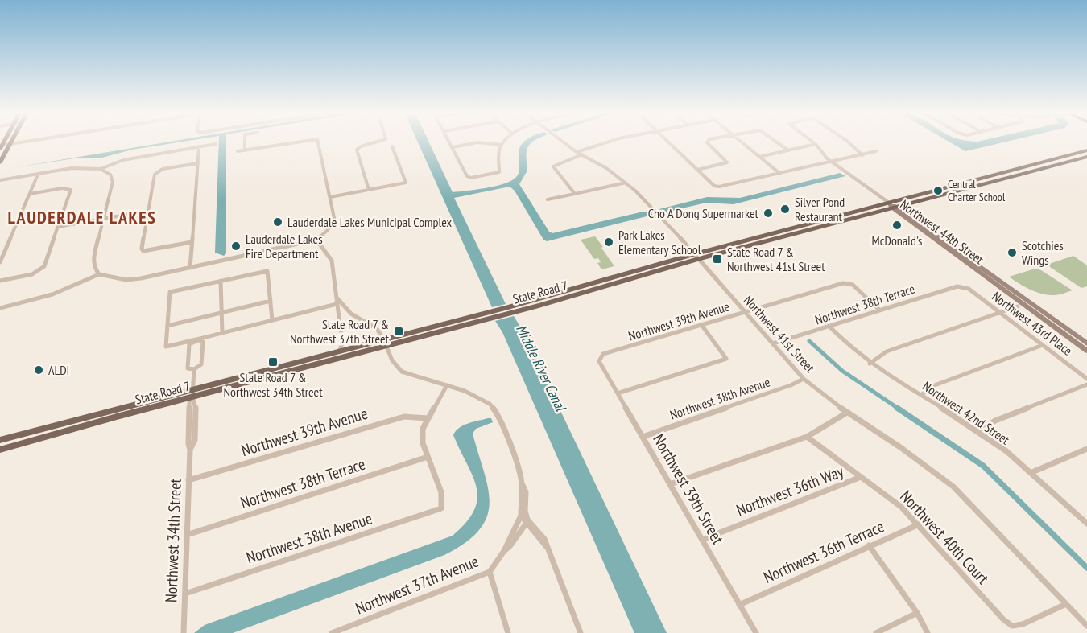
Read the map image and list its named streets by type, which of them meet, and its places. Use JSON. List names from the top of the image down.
{
  "streets": {
    "main road": ["State Road 7"],
    "street": [
      "Northwest 44th Street",
      "Northwest 38th Terrace",
      "Northwest 39th Avenue",
      "Northwest 43rd Place",
      "Northwest 41st Street",
      "Northwest 38th Avenue",
      "Northwest 42nd Street",
      "Northwest 39th Street",
      "Northwest 36th Way",
      "Northwest 40th Court",
      "Northwest 34th Street",
      "Northwest 36th Terrace",
      "Northwest 37th Avenue"
    ]
  },
  "crossings": [
    ["Northwest 44th Street", "State Road 7"],
    ["State Road 7", "Northwest 41st Street"],
    ["State Road 7", "Northwest 34th Street"],
    ["Northwest 38th Terrace", "Northwest 39th Avenue"],
    ["Northwest 38th Terrace", "Northwest 43rd Place"],
    ["Northwest 38th Terrace", "Northwest 41st Street"],
    ["Northwest 38th Terrace", "Northwest 38th Avenue"],
    ["Northwest 38th Terrace", "Northwest 42nd Street"],
    ["Northwest 38th Terrace", "Northwest 34th Street"],
    ["Northwest 39th Avenue", "Northwest 41st Street"],
    ["Northwest 39th Avenue", "Northwest 39th Street"],
    ["Northwest 39th Avenue", "Northwest 34th Street"],
    ["Northwest 41st Street", "Northwest 38th Avenue"],
    ["Northwest 38th Avenue", "Northwest 39th Street"],
    ["Northwest 38th Avenue", "Northwest 34th Street"],
    ["Northwest 39th Street", "Northwest 36th Way"],
    ["Northwest 39th Street", "Northwest 36th Terrace"],
    ["Northwest 36th Way", "Northwest 40th Court"],
    ["Northwest 40th Court", "Northwest 36th Terrace"]
  ],
  "districts": ["LAUDERDALE LAKES"],
  "water": ["Middle River Canal"],
  "places": {
    "other": [
      "Central Charter School",
      "Silver Pond Restaurant",
      "Cho A Dong Supermarket",
      "Lauderdale Lakes Municipal Complex",
      "McDonald's",
      "Park Lakes Elementary School",
      "Lauderdale Lakes Fire Department",
      "Scotchies Wings",
      "ALDI"
    ],
    "transit": ["State Road 7 & Northwest 41st Street", "State Road 7 & Northwest 37th Street", "State Road 7 & Northwest 34th Street"]
  }
}
